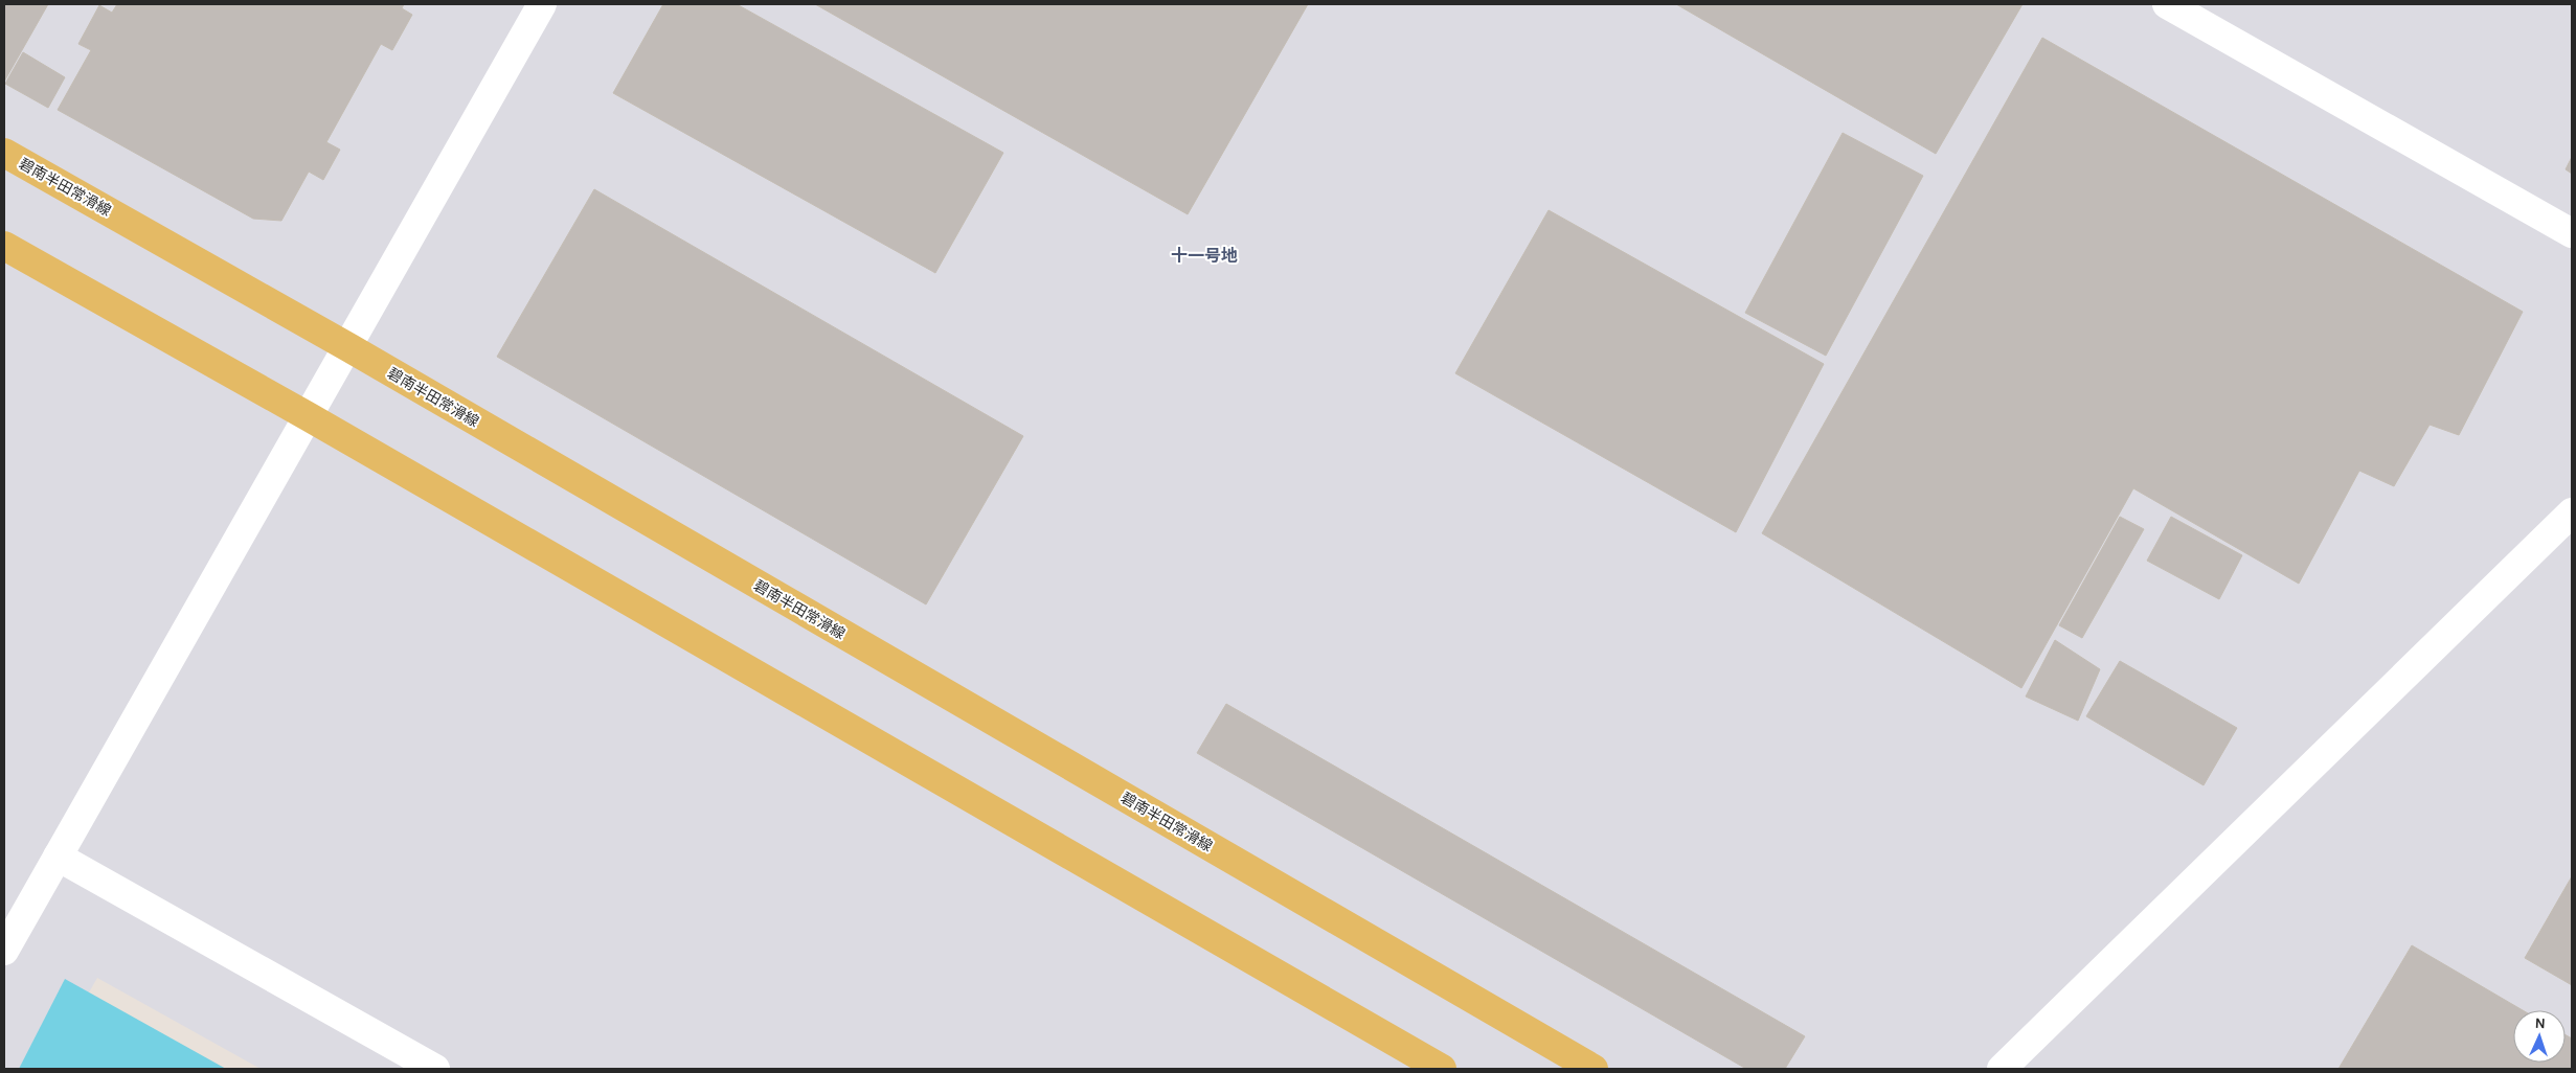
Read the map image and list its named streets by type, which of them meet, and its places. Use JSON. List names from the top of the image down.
{
  "streets": {
    "main road": ["碧南半田常滑線"]
  },
  "districts": ["十一号地"],
  "north": "top"
}
